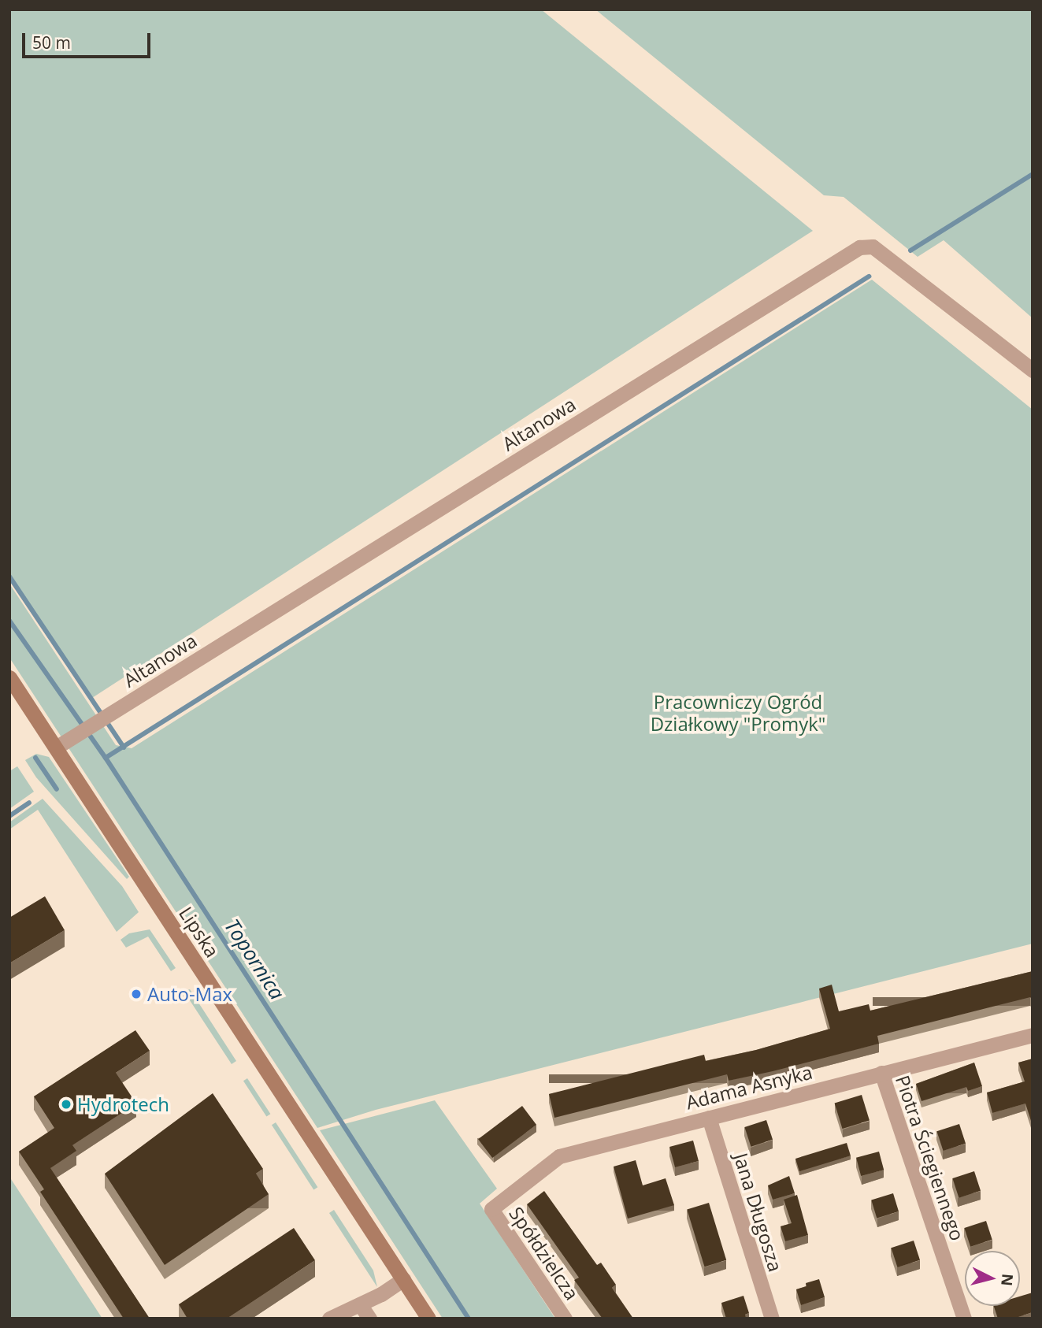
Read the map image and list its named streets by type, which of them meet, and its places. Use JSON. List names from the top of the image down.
{
  "streets": {
    "main road": ["Lipska"],
    "street": [
      "Altanowa",
      "Adama Asnyka",
      "Piotra Ściegiennego",
      "Jana Długosza",
      "Spółdzielcza"
    ]
  },
  "crossings": [
    ["Altanowa", "Lipska"],
    ["Adama Asnyka", "Piotra Ściegiennego"],
    ["Adama Asnyka", "Jana Długosza"],
    ["Adama Asnyka", "Spółdzielcza"]
  ],
  "water": ["Topornica"],
  "parks": ["Pracowniczy Ogród Działkowy \"Promyk\""],
  "places": ["Auto-Max", "Hydrotech"],
  "scale_bar": "50 m",
  "north": "right"
}
